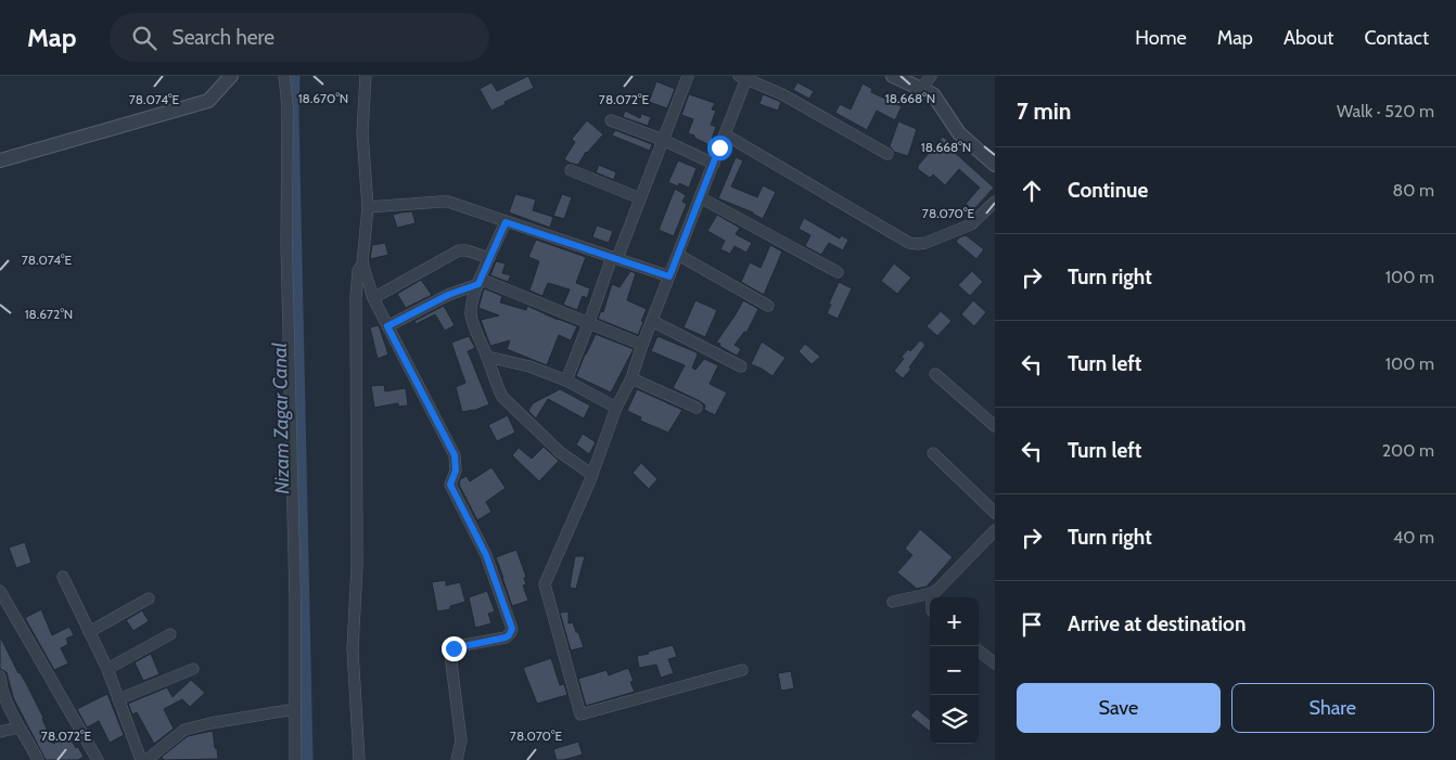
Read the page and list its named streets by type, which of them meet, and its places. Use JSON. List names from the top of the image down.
{
  "water": ["Nizam Zagar Canal"],
  "page": {
    "header": "Map",
    "search": "Search here",
    "nav": [
      "Home",
      "Map",
      "About",
      "Contact"
    ],
    "heading": ["7 min", "Walk · 520 m"],
    "list": [
      ["Continue", "80 m"],
      ["Turn right", "100 m"],
      ["Turn left", "100 m"],
      ["Turn left", "200 m"],
      ["Turn right", "40 m"],
      "Arrive at destination"
    ],
    "map_buttons": ["+", "−"],
    "buttons": ["Save", "Share"]
  },
  "coordinates": [
    "18.668°N",
    "18.670°N",
    "78.074°E",
    "78.072°E",
    "78.070°E",
    "18.672°N"
  ]
}
